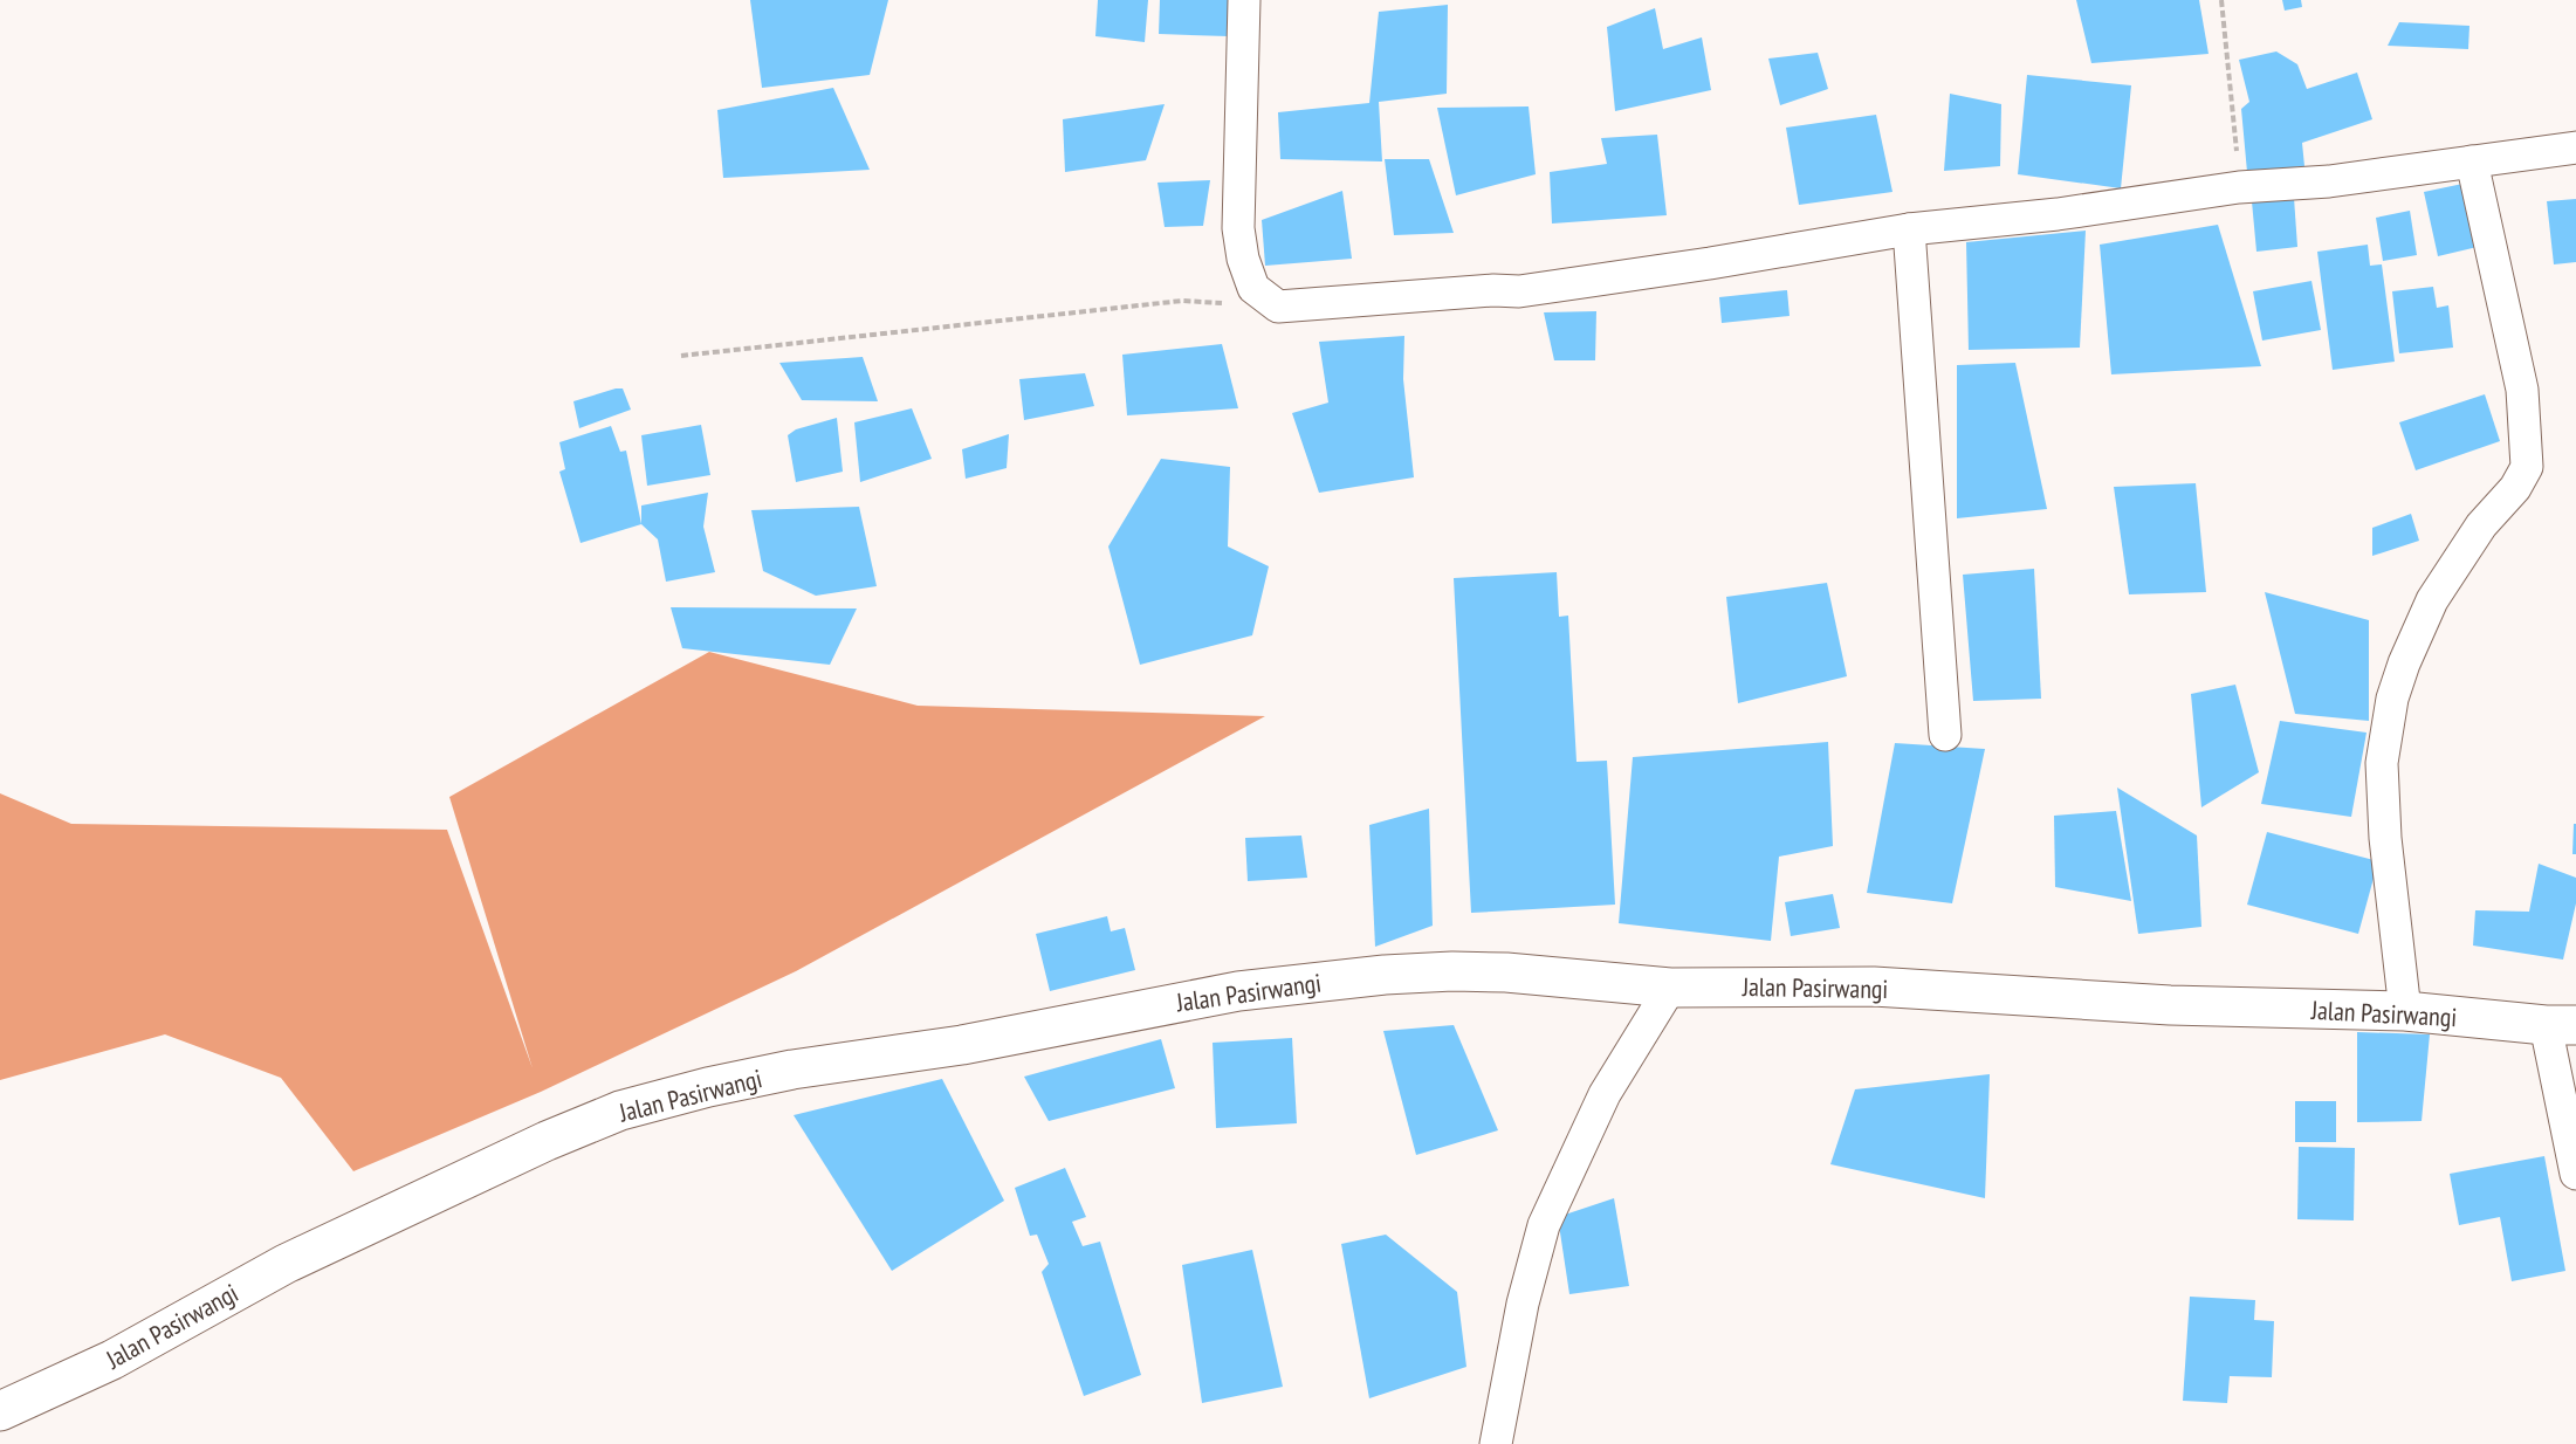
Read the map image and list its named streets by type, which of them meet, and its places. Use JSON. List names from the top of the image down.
{
  "streets": {
    "street": ["Jalan Pasirwangi"]
  }
}
